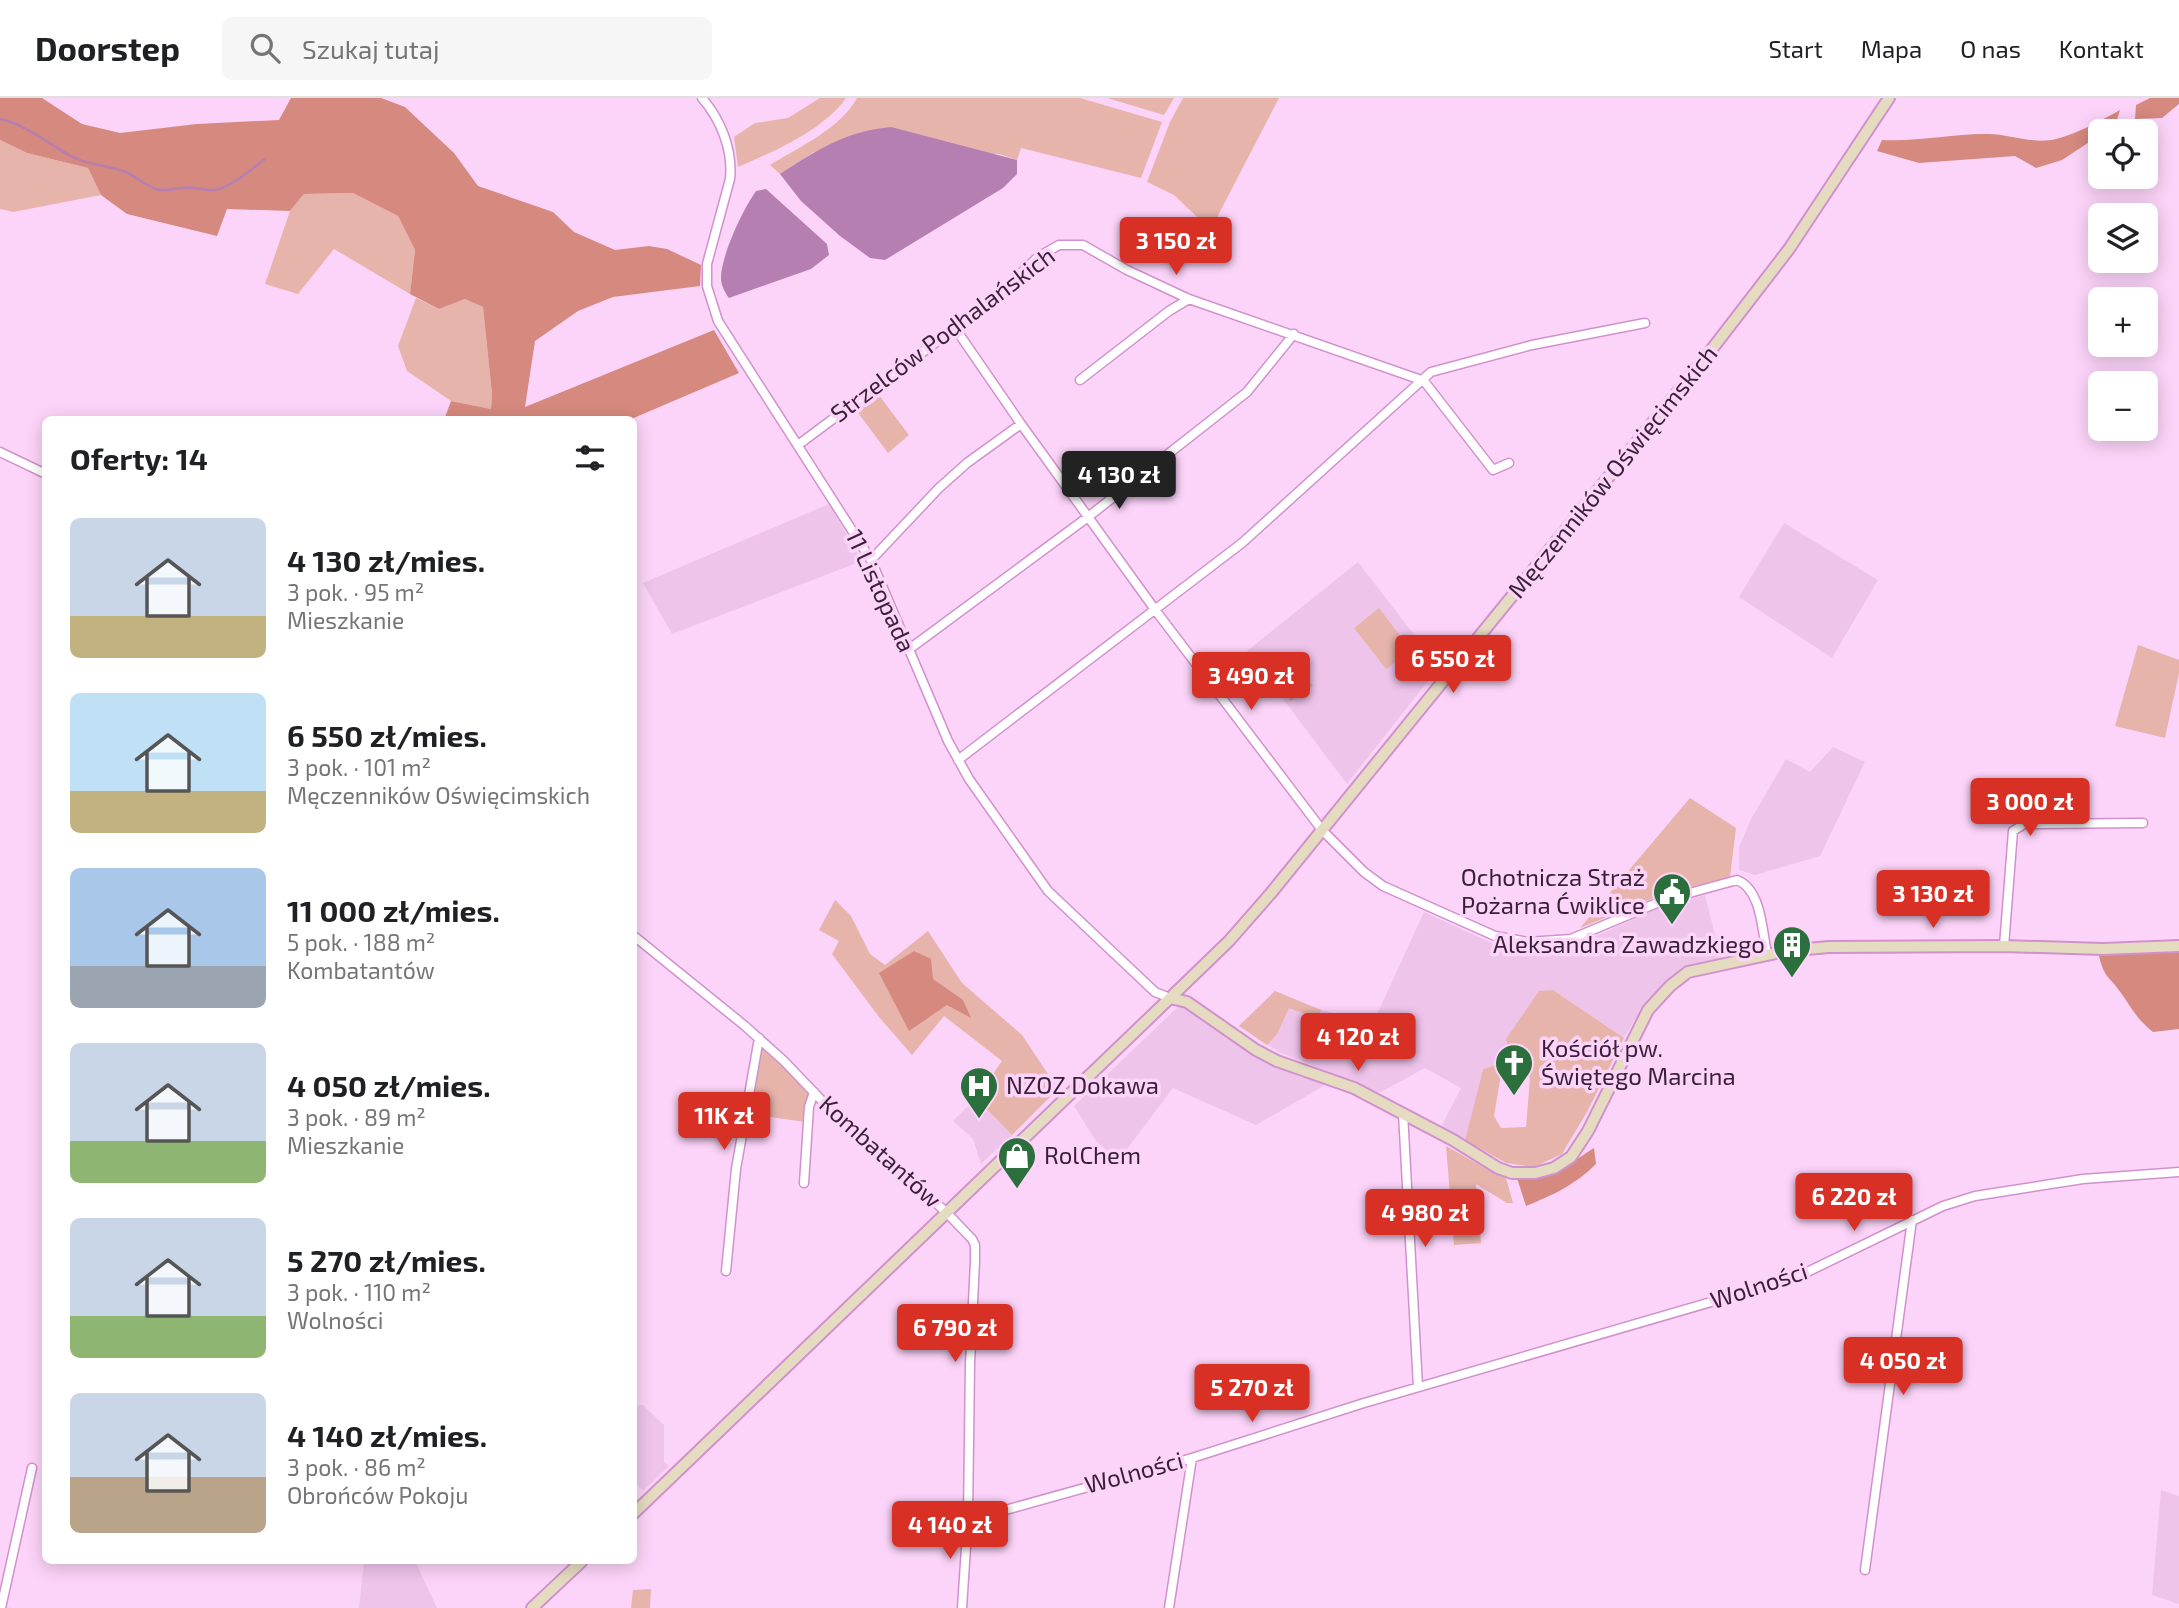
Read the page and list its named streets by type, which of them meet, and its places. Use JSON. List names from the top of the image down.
{
  "streets": {
    "main road": ["Męczenników Oświęcimskich"],
    "street": [
      "Strzelców Podhalańskich",
      "11 Listopada",
      "Kombatantów",
      "Wolności"
    ]
  },
  "crossings": [
    ["Strzelców Podhalańskich", "11 Listopada"],
    ["Męczenników Oświęcimskich", "11 Listopada"],
    ["Męczenników Oświęcimskich", "Kombatantów"],
    ["Kombatantów", "Wolności"]
  ],
  "places": {
    "public building": ["Ochotnicza Straż Pożarna Ćwiklice"],
    "building": ["Aleksandra Zawadzkiego"],
    "church": ["Kościół pw. Świętego Marcina"],
    "hospital": ["NZOZ Dokawa"],
    "shop": ["RolChem"]
  },
  "page": {
    "header": "Doorstep",
    "search": "Szukaj tutaj",
    "nav": [
      "Start",
      "Mapa",
      "O nas",
      "Kontakt"
    ],
    "map_buttons": ["+", "−"],
    "price": [
      "3 150 zł",
      "4 130 zł",
      "6 550 zł",
      "3 490 zł",
      "3 000 zł",
      "3 130 zł",
      "4 120 zł",
      "11K zł",
      "6 220 zł",
      "4 980 zł",
      "6 790 zł",
      "4 050 zł",
      "5 270 zł",
      "4 140 zł"
    ],
    "heading": "Oferty: 14",
    "list": [
      {
        "name": "4 130 zł/mies.",
        "note": "3 pok. · 95 m² · Mieszkanie"
      },
      {
        "name": "6 550 zł/mies.",
        "note": "3 pok. · 101 m² · Męczenników Oświęcimskich"
      },
      {
        "name": "11 000 zł/mies.",
        "note": "5 pok. · 188 m² · Kombatantów"
      },
      {
        "name": "4 050 zł/mies.",
        "note": "3 pok. · 89 m² · Mieszkanie"
      },
      {
        "name": "5 270 zł/mies.",
        "note": "3 pok. · 110 m² · Wolności"
      },
      {
        "name": "4 140 zł/mies.",
        "note": "3 pok. · 86 m² · Obrońców Pokoju"
      }
    ]
  }
}
